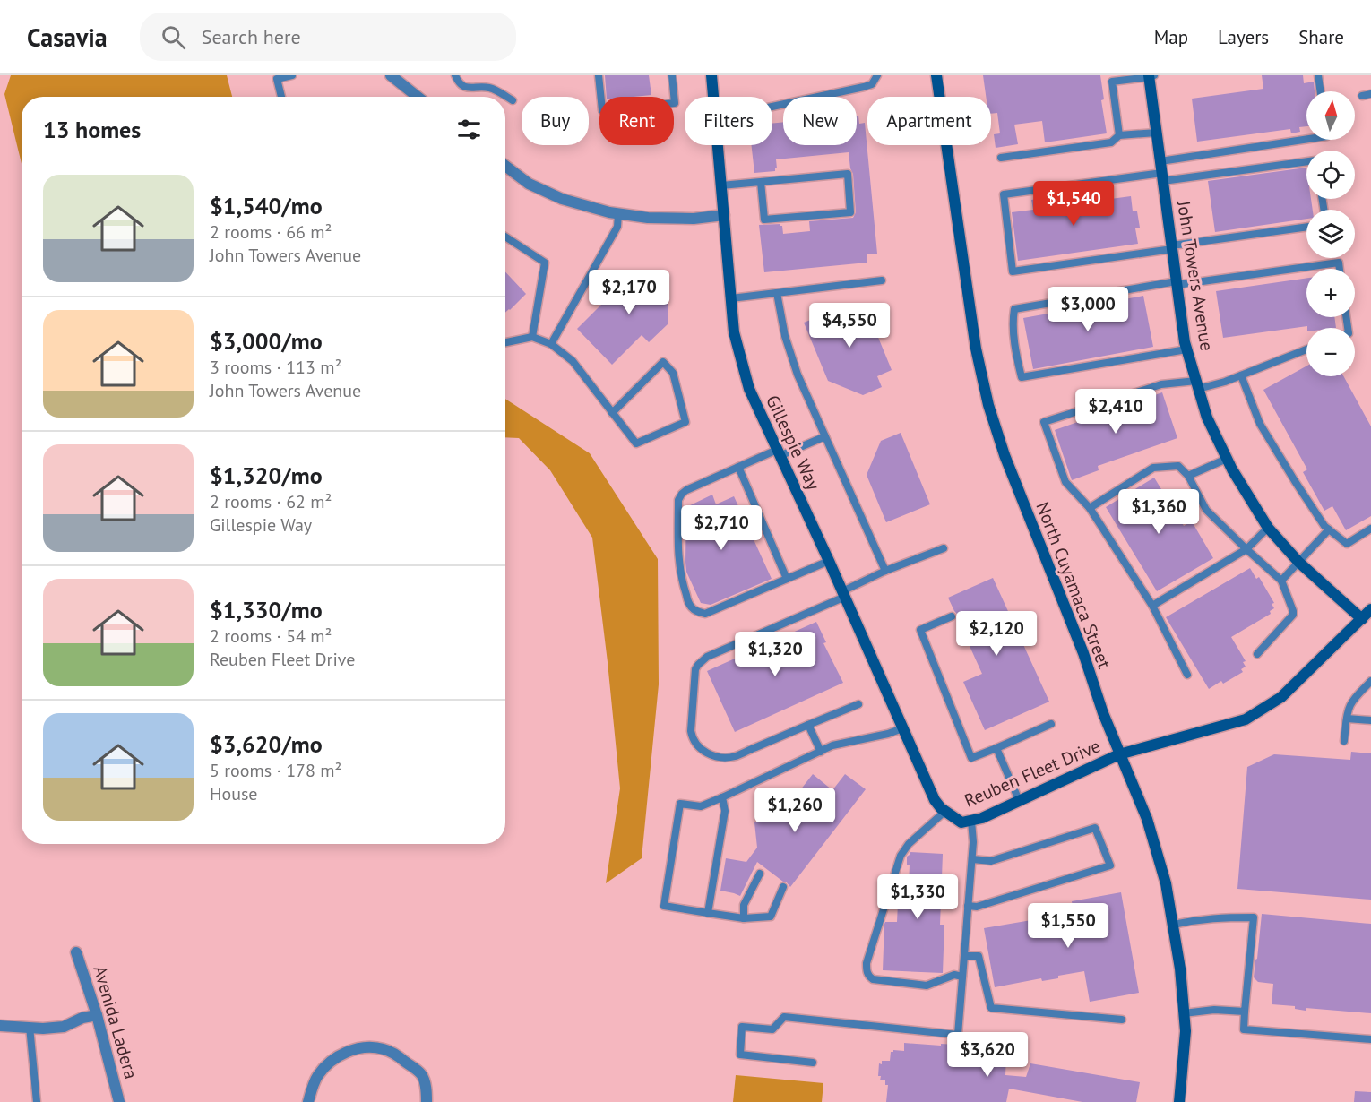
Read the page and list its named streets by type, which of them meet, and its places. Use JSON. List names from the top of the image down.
{
  "streets": {
    "street": [
      "John Towers Avenue",
      "Gillespie Way",
      "North Cuyamaca Street",
      "Reuben Fleet Drive",
      "Avenida Ladera"
    ]
  },
  "crossings": [
    ["John Towers Avenue", "Reuben Fleet Drive"],
    ["Gillespie Way", "Reuben Fleet Drive"],
    ["North Cuyamaca Street", "Reuben Fleet Drive"]
  ],
  "north": "top",
  "page": {
    "header": "Casavia",
    "search": "Search here",
    "nav": ["Map", "Layers", "Share"],
    "map_buttons": ["+", "−"],
    "chip": [
      "Buy",
      "Rent",
      "Filters",
      "New",
      "Apartment"
    ],
    "heading": "13 homes",
    "list": [
      {
        "name": "$1,540/mo",
        "note": "2 rooms · 66 m² · John Towers Avenue"
      },
      {
        "name": "$3,000/mo",
        "note": "3 rooms · 113 m² · John Towers Avenue"
      },
      {
        "name": "$1,320/mo",
        "note": "2 rooms · 62 m² · Gillespie Way"
      },
      {
        "name": "$1,330/mo",
        "note": "2 rooms · 54 m² · Reuben Fleet Drive"
      },
      {
        "name": "$3,620/mo",
        "note": "5 rooms · 178 m² · House"
      }
    ],
    "price": [
      "$1,540",
      "$2,170",
      "$3,000",
      "$4,550",
      "$2,410",
      "$1,360",
      "$2,710",
      "$2,120",
      "$1,320",
      "$1,260",
      "$1,330",
      "$1,550",
      "$3,620"
    ]
  }
}
